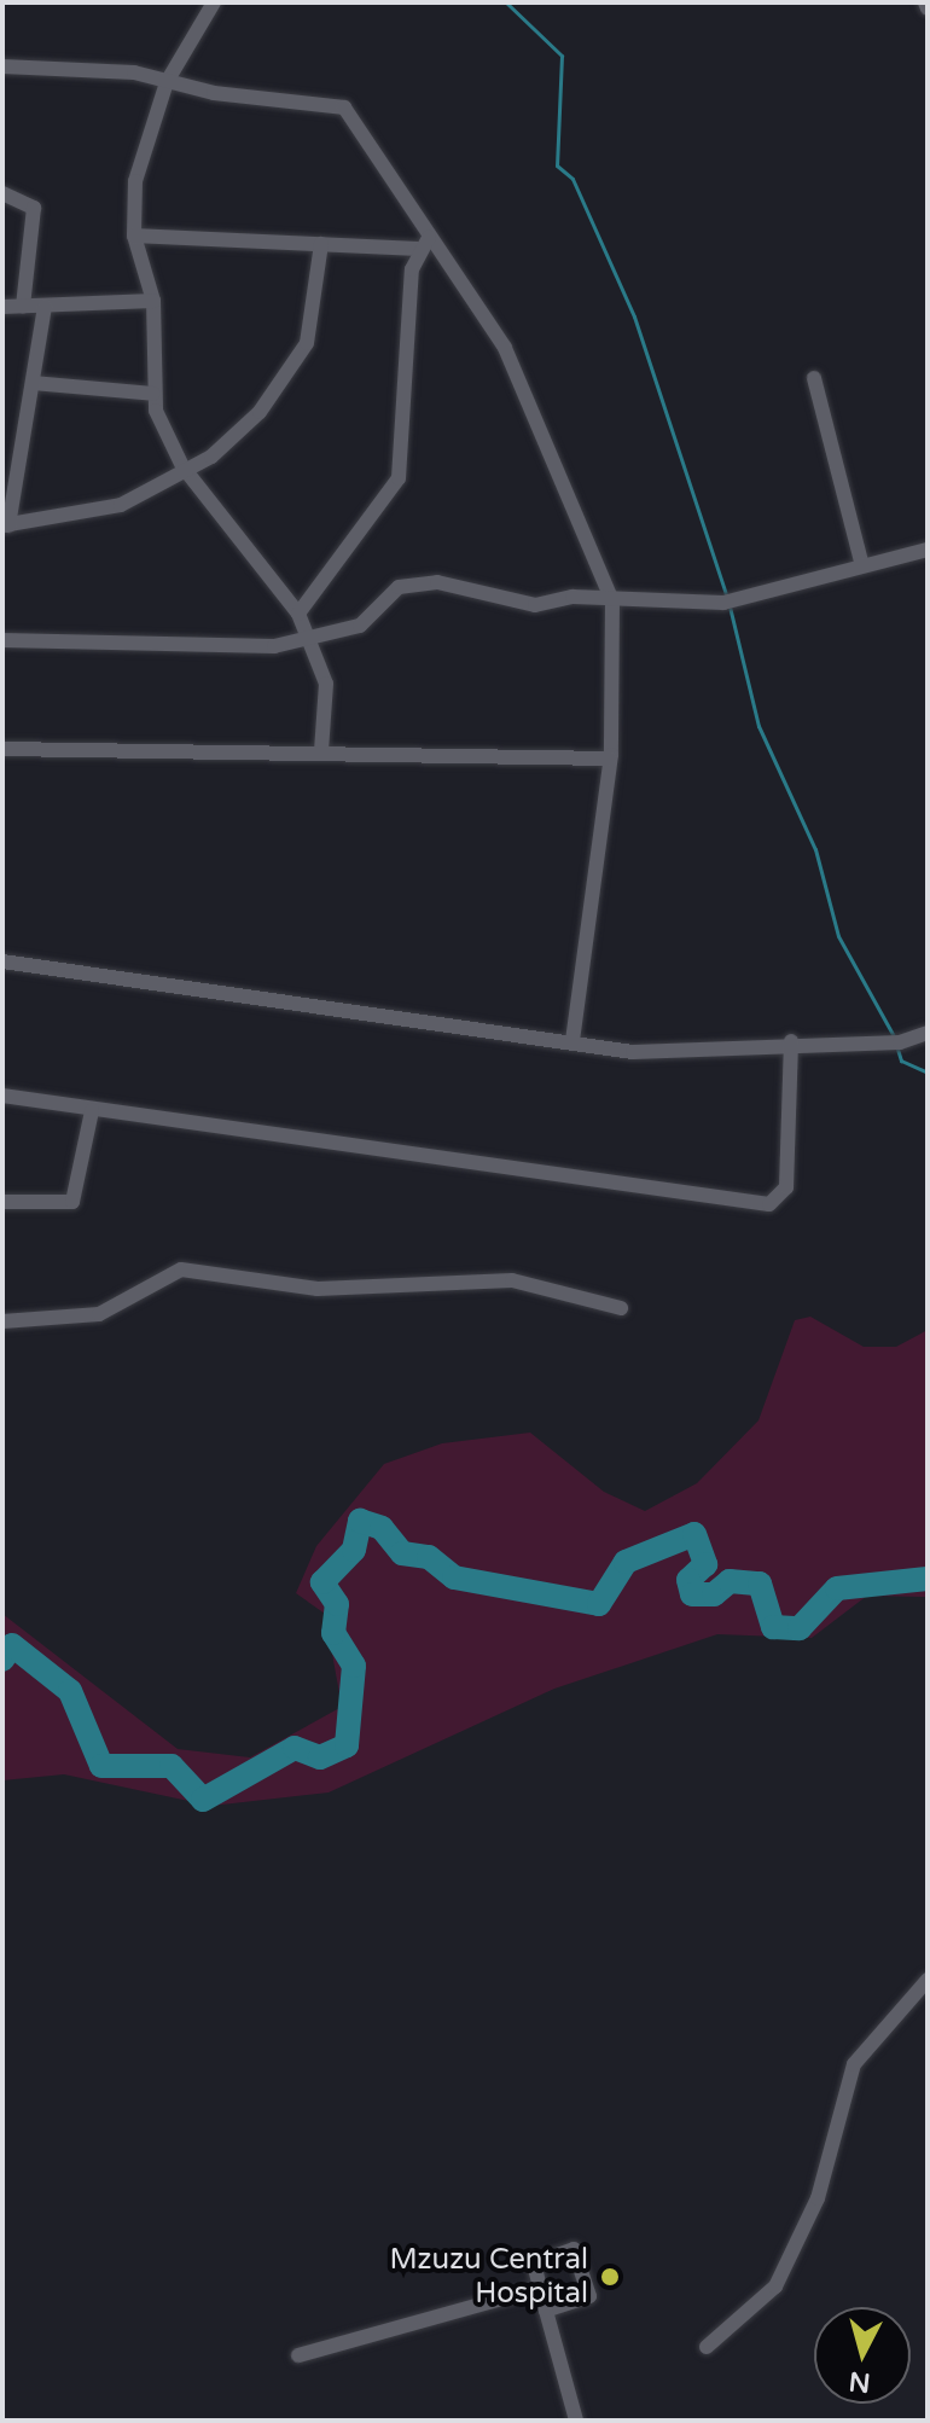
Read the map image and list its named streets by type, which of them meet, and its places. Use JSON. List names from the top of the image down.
{
  "places": ["Mzuzu Central Hospital"],
  "north": "bottom"
}
